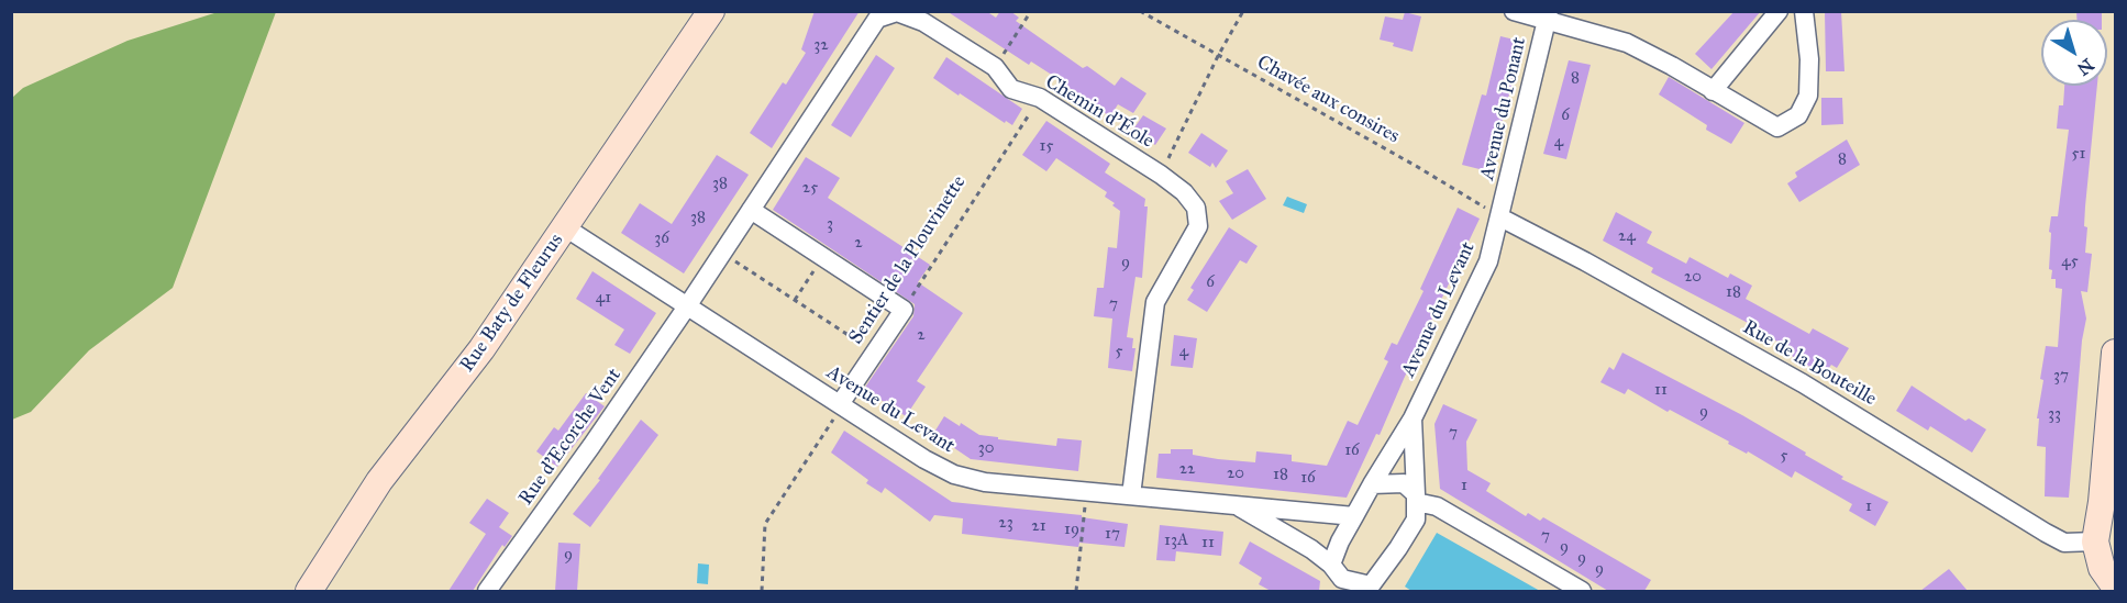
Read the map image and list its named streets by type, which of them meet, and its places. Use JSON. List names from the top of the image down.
{
  "streets": {
    "street": [
      "Avenue du Ponant",
      "Chemin d'Éole",
      "Sentier de la Plouvinette",
      "Rue Baty de Fleurus",
      "Avenue du Levant",
      "Rue de la Bouteille",
      "Rue d'Ecorche Vent"
    ],
    "path": ["Chavée aux consires"]
  },
  "crossings": [
    ["Chavée aux consires", "Avenue du Ponant"],
    ["Chavée aux consires", "Avenue du Levant"],
    ["Chavée aux consires", "Rue de la Bouteille"],
    ["Avenue du Ponant", "Avenue du Levant"],
    ["Avenue du Ponant", "Rue de la Bouteille"],
    ["Chemin d'Éole", "Sentier de la Plouvinette"],
    ["Chemin d'Éole", "Avenue du Levant"],
    ["Chemin d'Éole", "Rue d'Ecorche Vent"],
    ["Sentier de la Plouvinette", "Avenue du Levant"],
    ["Rue Baty de Fleurus", "Avenue du Levant"],
    ["Avenue du Levant", "Rue de la Bouteille"],
    ["Avenue du Levant", "Rue d'Ecorche Vent"]
  ],
  "house_numbers": [
    "32",
    "8",
    "6",
    "4",
    "15",
    "51",
    "8",
    "38",
    "25",
    "38",
    "3",
    "24",
    "36",
    "2",
    "45",
    "9",
    "20",
    "6",
    "18",
    "41",
    "7",
    "2",
    "5",
    "4",
    "37",
    "11",
    "9",
    "33",
    "7",
    "30",
    "16",
    "5",
    "22",
    "20",
    "18",
    "16",
    "1",
    "1",
    "23",
    "21",
    "19",
    "17",
    "7",
    "13A",
    "11",
    "9",
    "9",
    "9",
    "9"
  ],
  "north": "bottom right"
}
